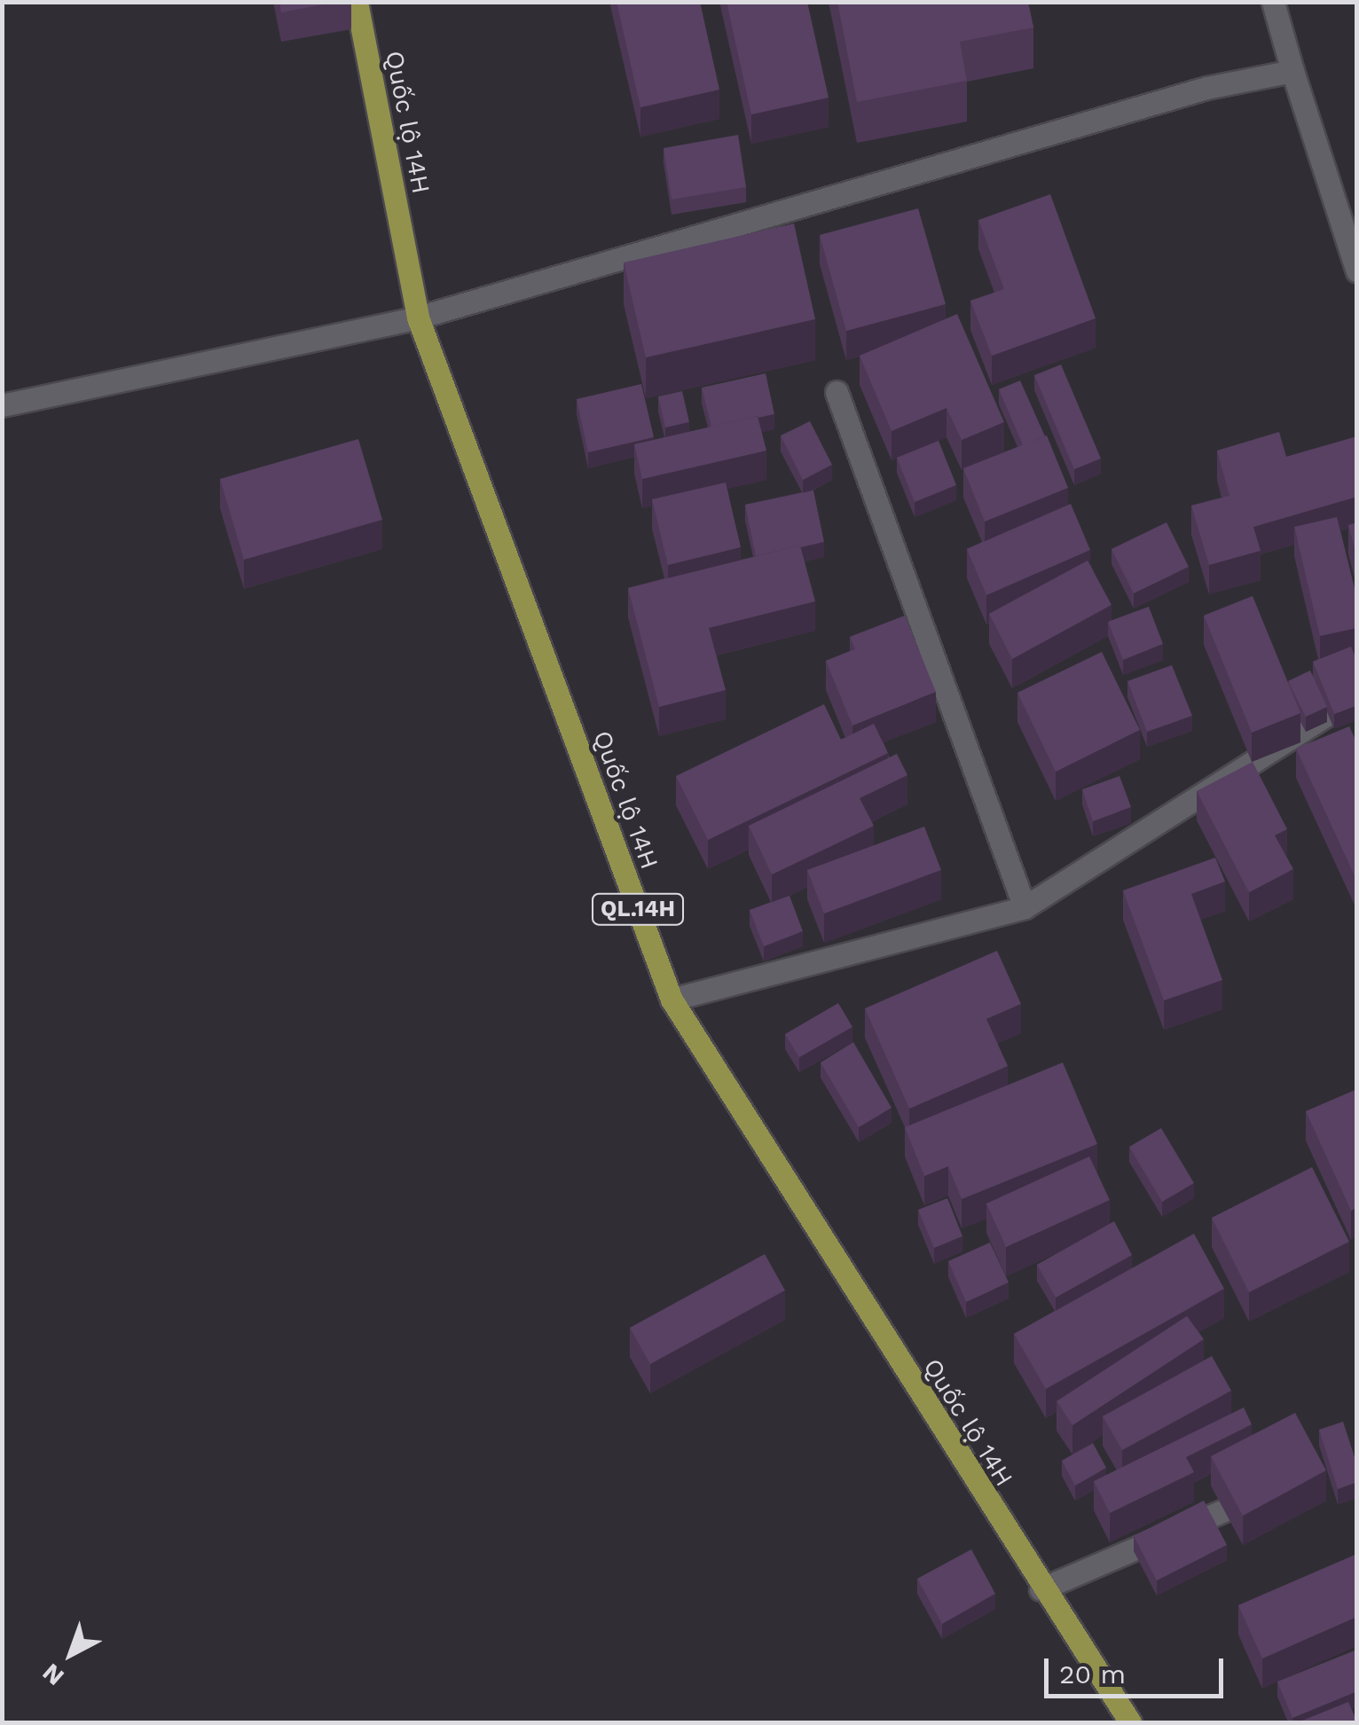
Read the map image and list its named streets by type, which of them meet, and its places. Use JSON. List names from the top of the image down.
{
  "streets": {
    "main road": ["Quốc lộ 14H", "QL.14H"]
  },
  "scale_bar": "20 m",
  "north": "bottom left"
}
